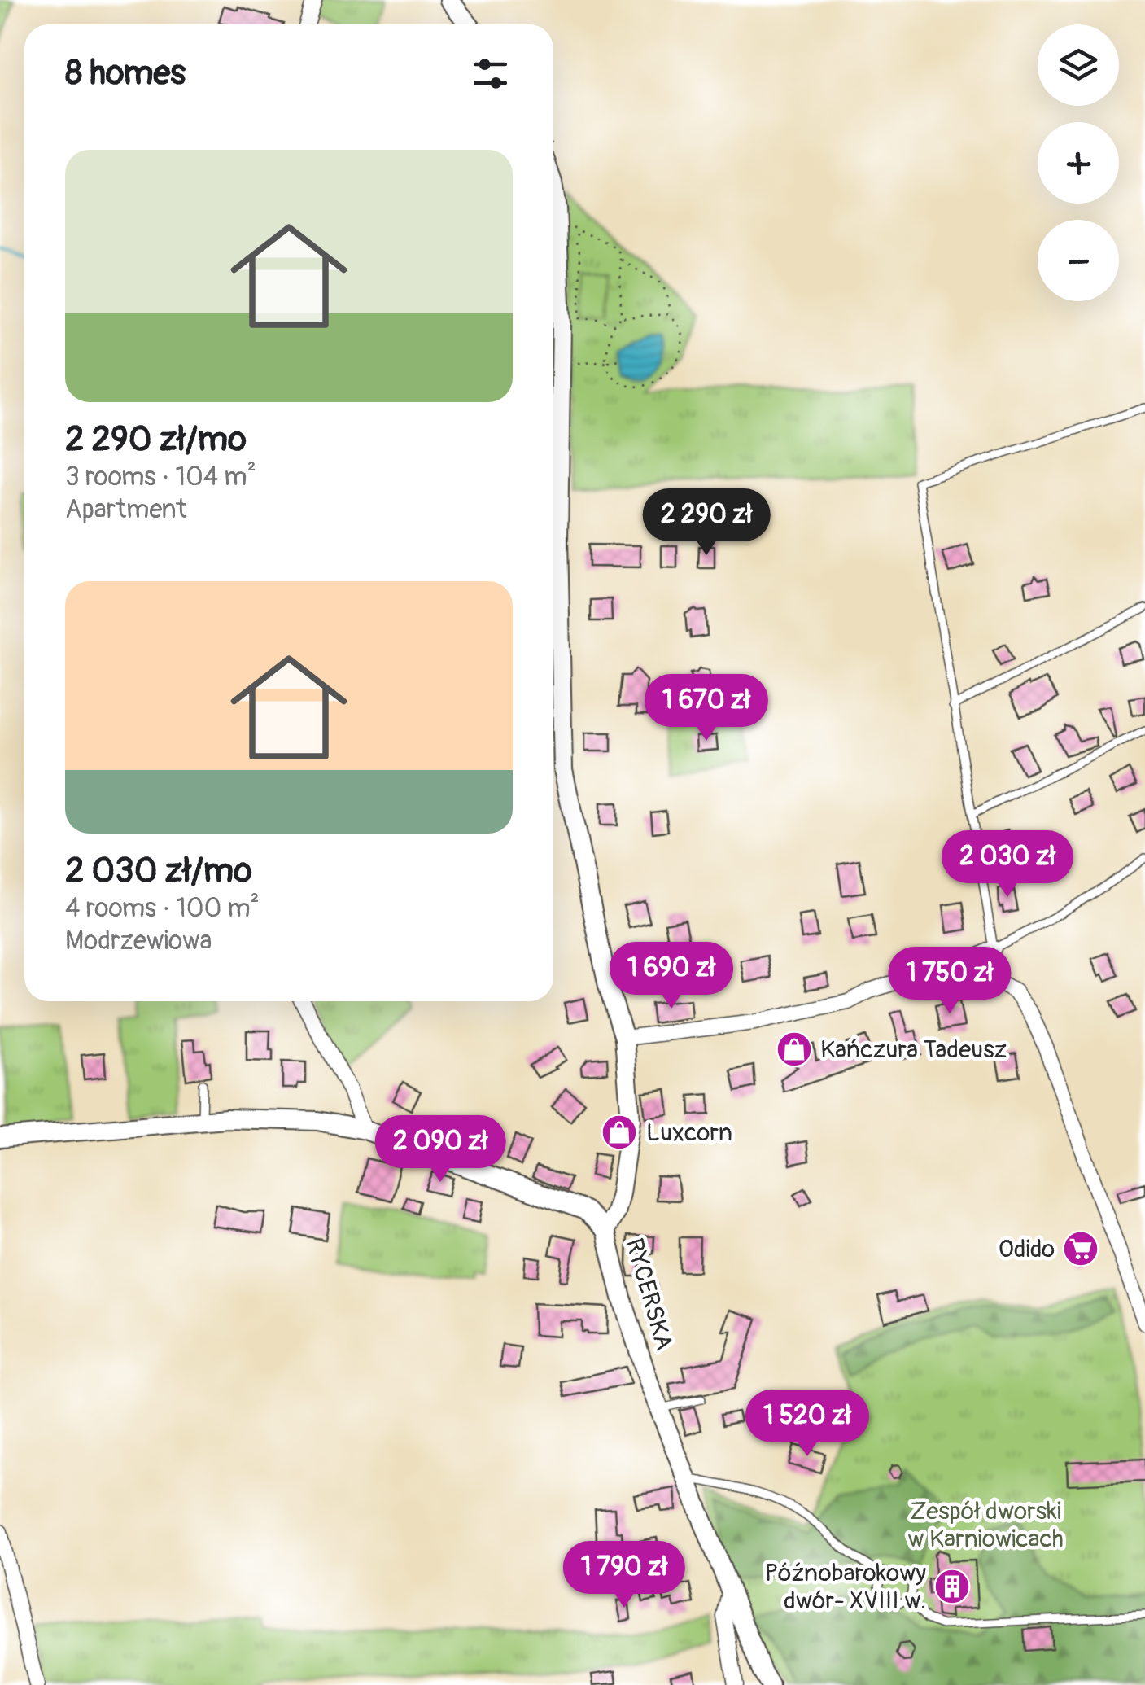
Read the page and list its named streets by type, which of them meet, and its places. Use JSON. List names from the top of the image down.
{
  "streets": {
    "street": ["RYCERSKA"]
  },
  "parks": ["Zespół dworski w Karniowicach"],
  "places": {
    "shop": ["Kańczura Tadeusz", "Luxcorn"],
    "supermarket": ["Odido"],
    "building": ["Późnobarokowy dwór- XVIII w."]
  },
  "page": {
    "map_buttons": ["+", "−"],
    "heading": "8 homes",
    "list": [
      {
        "name": "2 290 zł/mo",
        "note": "3 rooms · 104 m² · Apartment"
      },
      {
        "name": "2 030 zł/mo",
        "note": "4 rooms · 100 m² · Modrzewiowa"
      }
    ],
    "price": [
      "2 290 zł",
      "1 670 zł",
      "2 030 zł",
      "1 690 zł",
      "1 750 zł",
      "2 090 zł",
      "1 520 zł",
      "1 790 zł"
    ]
  }
}
